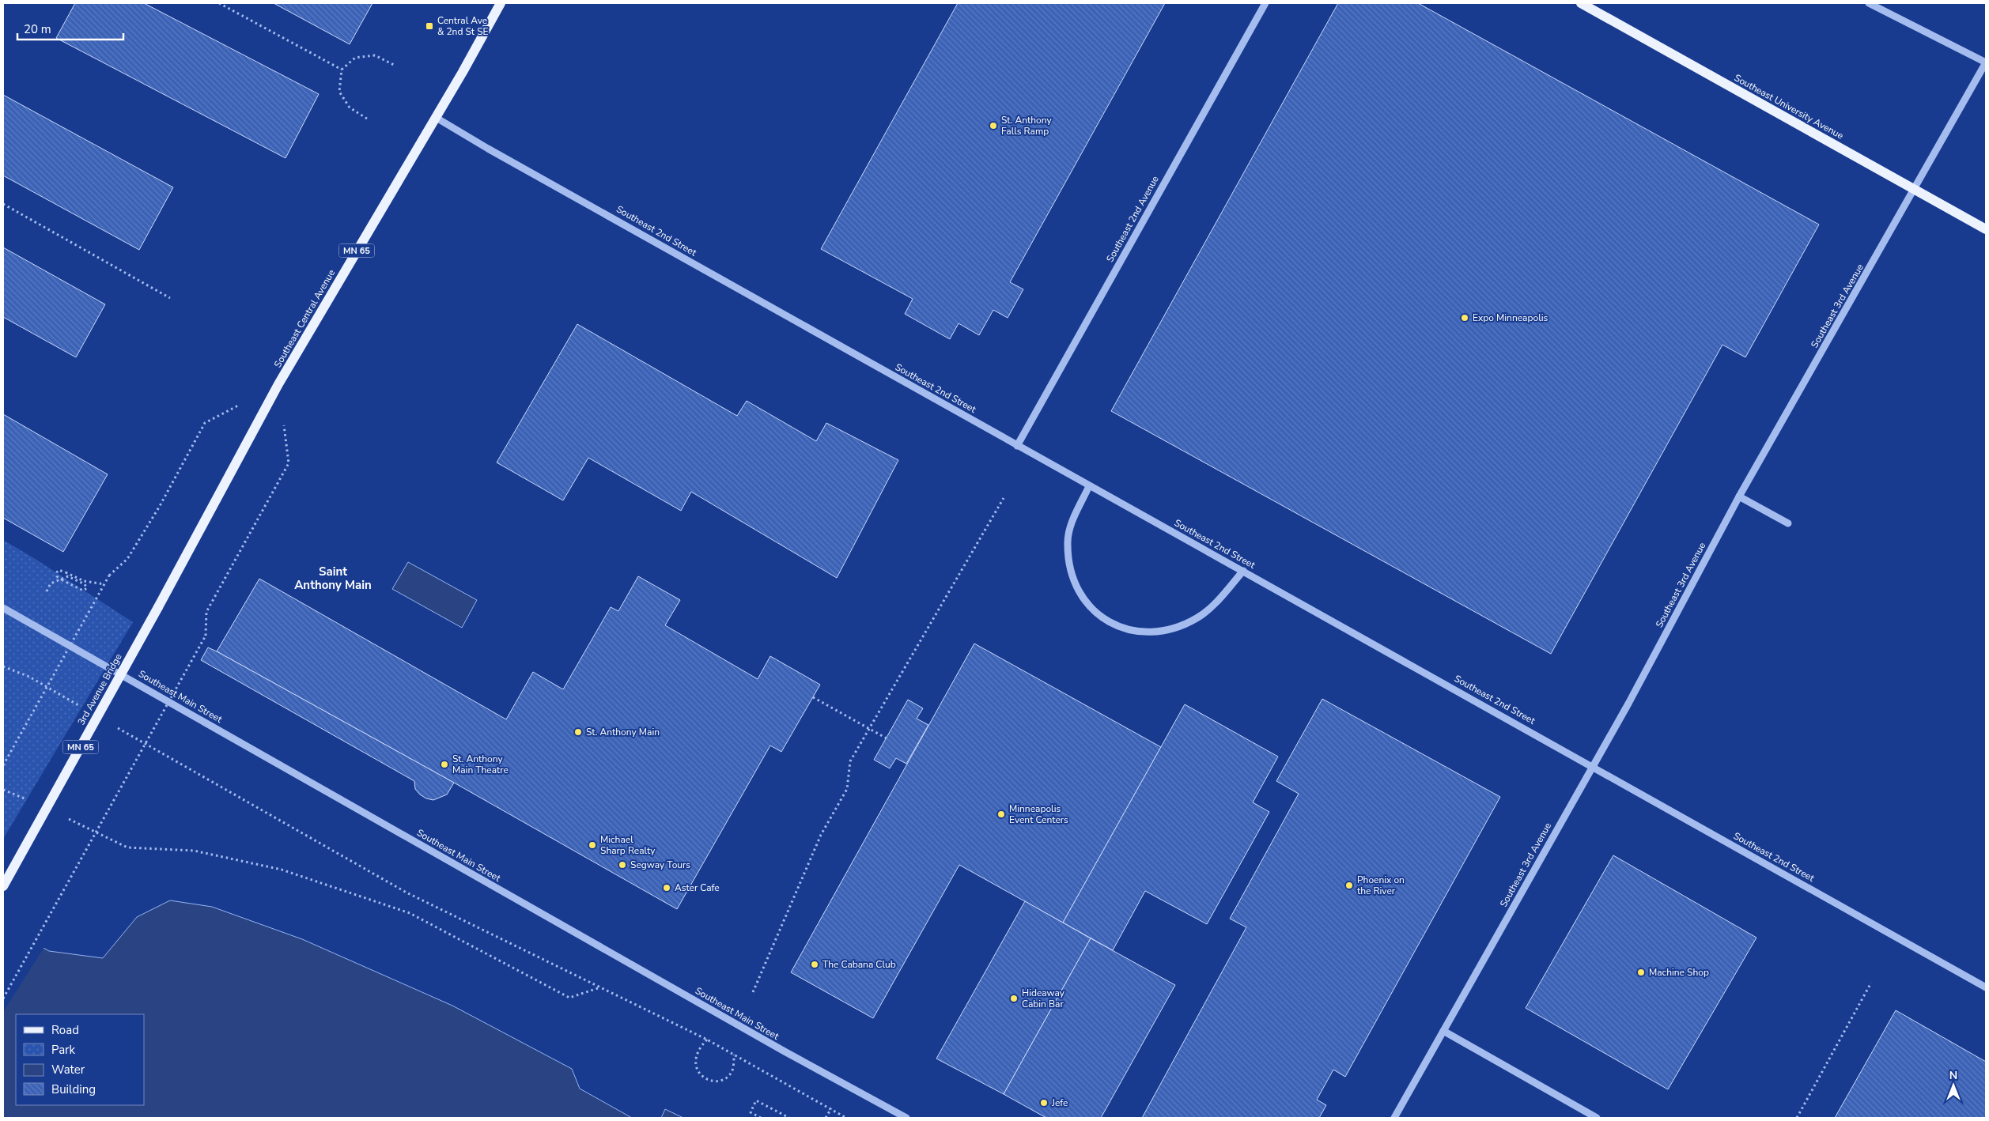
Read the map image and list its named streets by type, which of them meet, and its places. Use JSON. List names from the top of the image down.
{
  "streets": {
    "main road": [
      "Southeast University Avenue",
      "MN 65",
      "Southeast Central Avenue",
      "3rd Avenue Bridge"
    ],
    "street": [
      "Southeast 2nd Avenue",
      "Southeast 2nd Street",
      "Southeast 3rd Avenue",
      "Southeast Main Street"
    ]
  },
  "crossings": [
    ["Southeast University Avenue", "Southeast 3rd Avenue"],
    ["Southeast 2nd Avenue", "Southeast 2nd Street"],
    ["Southeast 2nd Street", "Southeast 3rd Avenue"],
    ["Southeast 2nd Street", "Southeast Central Avenue"],
    ["Southeast Central Avenue", "3rd Avenue Bridge"]
  ],
  "districts": ["Saint Anthony Main"],
  "places": {
    "transit": ["Central Ave & 2nd St SE"],
    "other": [
      "St. Anthony Falls Ramp",
      "Expo Minneapolis",
      "St. Anthony Main",
      "St. Anthony Main Theatre",
      "Minneapolis Event Centers",
      "Michael Sharp Realty",
      "Segway Tours",
      "Phoenix on the River",
      "Aster Cafe",
      "The Cabana Club",
      "Machine Shop",
      "Hideaway Cabin Bar",
      "Jefe"
    ]
  },
  "legend": [
    "Road",
    "Park",
    "Water",
    "Building"
  ],
  "scale_bar": "20 m",
  "north": "top"
}
